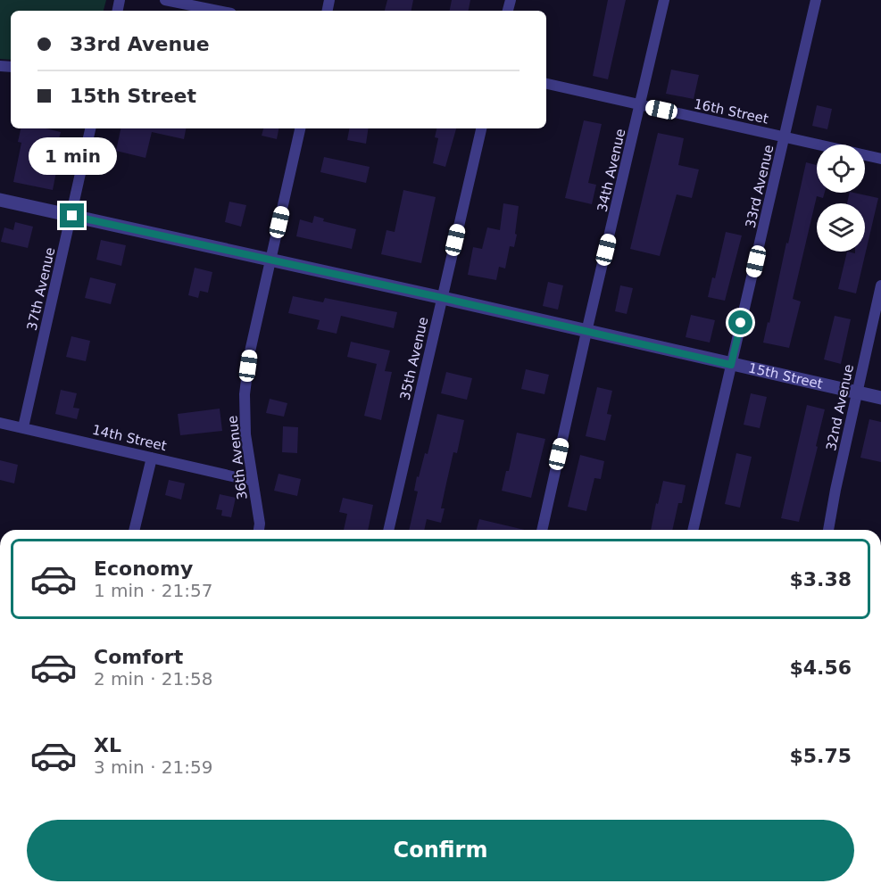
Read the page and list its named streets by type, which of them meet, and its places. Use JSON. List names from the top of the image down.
{
  "streets": {
    "street": [
      "16th Street",
      "34th Avenue",
      "33rd Avenue",
      "37th Avenue",
      "35th Avenue",
      "15th Street",
      "32nd Avenue",
      "14th Street",
      "36th Avenue"
    ]
  },
  "crossings": [
    ["16th Street", "34th Avenue"],
    ["16th Street", "33rd Avenue"],
    ["34th Avenue", "15th Street"],
    ["33rd Avenue", "15th Street"],
    ["37th Avenue", "15th Street"],
    ["37th Avenue", "14th Street"],
    ["35th Avenue", "15th Street"],
    ["15th Street", "32nd Avenue"],
    ["15th Street", "36th Avenue"],
    ["14th Street", "36th Avenue"]
  ],
  "page": {
    "banner": ["33rd Avenue", "15th Street"],
    "bubble": "1 min",
    "list": [
      {
        "name": "Economy",
        "note": "1 min · 21:57",
        "value": "$3.38"
      },
      {
        "name": "Comfort",
        "note": "2 min · 21:58",
        "value": "$4.56"
      },
      {
        "name": "XL",
        "note": "3 min · 21:59",
        "value": "$5.75"
      }
    ],
    "buttons": "Confirm"
  }
}
